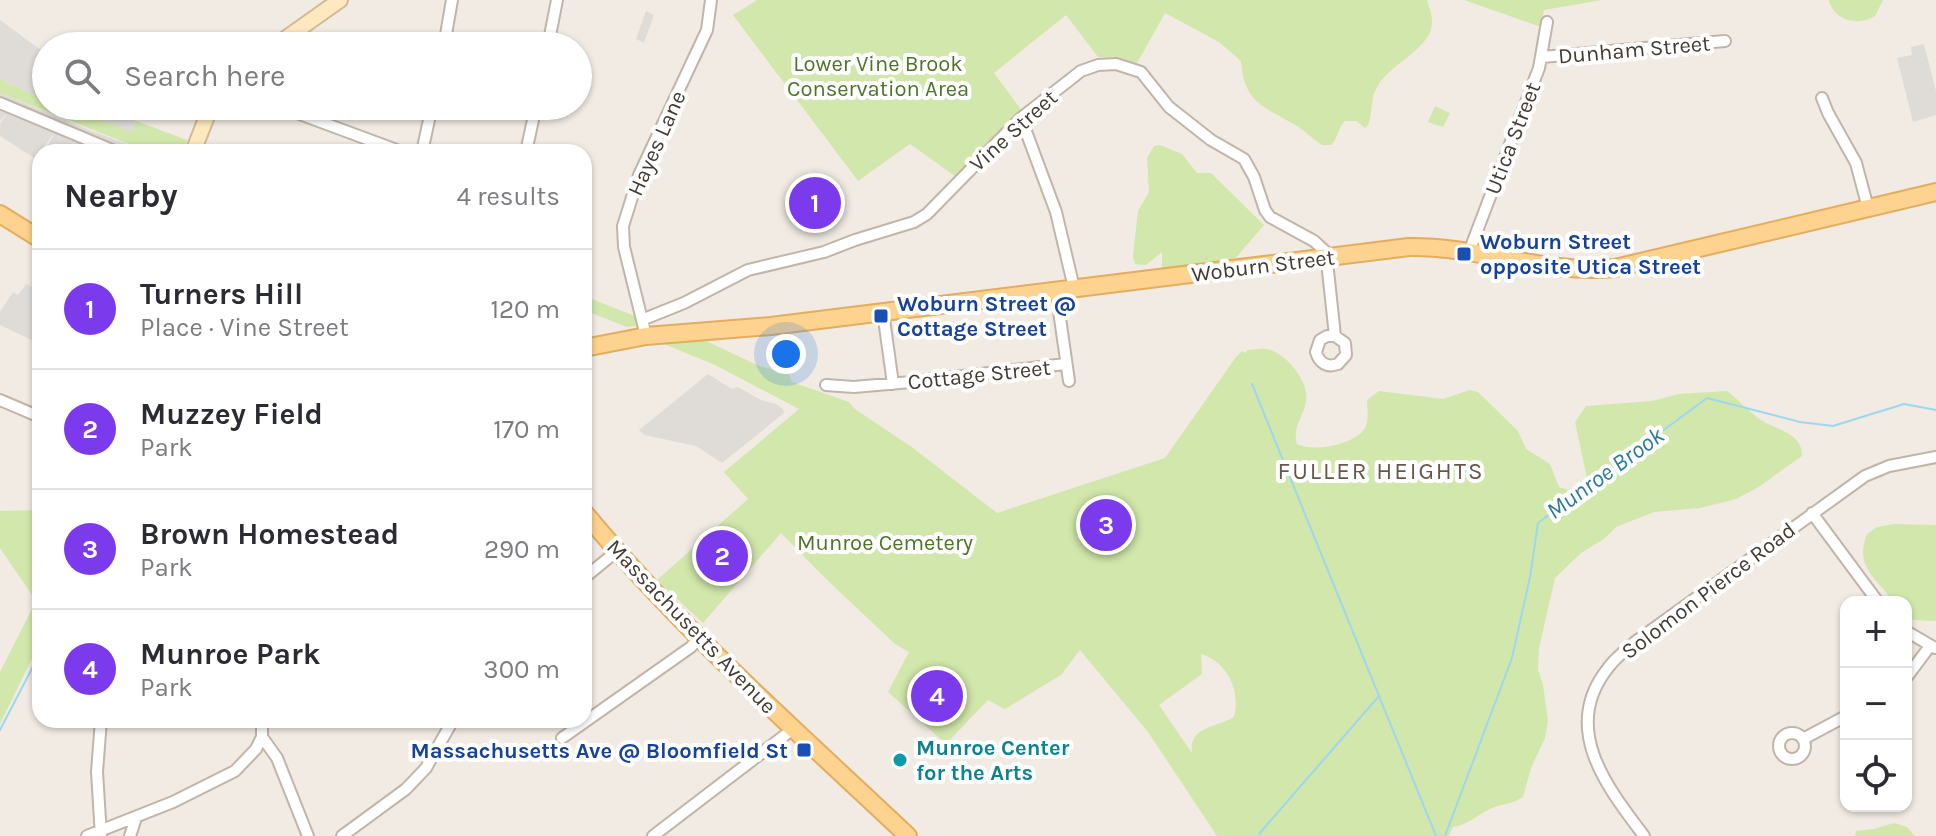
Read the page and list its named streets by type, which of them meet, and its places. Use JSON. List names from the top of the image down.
{
  "streets": {
    "main road": ["Woburn Street", "Massachusetts Avenue"],
    "street": [
      "Dunham Street",
      "Vine Street",
      "Utica Street",
      "Hayes Lane",
      "Cottage Street",
      "Solomon Pierce Road"
    ]
  },
  "crossings": [
    ["Dunham Street", "Utica Street"],
    ["Vine Street", "Hayes Lane"],
    ["Vine Street", "Woburn Street"],
    ["Utica Street", "Woburn Street"],
    ["Hayes Lane", "Woburn Street"],
    ["Woburn Street", "Cottage Street"]
  ],
  "districts": ["FULLER HEIGHTS"],
  "water": ["Munroe Brook"],
  "parks": ["Lower Vine Brook Conservation Area", "Munroe Cemetery"],
  "places": {
    "transit": ["Woburn Street opposite Utica Street", "Woburn Street @ Cottage Street", "Massachusetts Ave @ Bloomfield St"],
    "other": ["Munroe Center for the Arts"]
  },
  "page": {
    "search": "Search here",
    "heading": ["Nearby", "4 results"],
    "pins": [
      "1",
      "3",
      "2",
      "4"
    ],
    "list": [
      {
        "mark": "1",
        "name": "Turners Hill",
        "note": "Place · Vine Street",
        "value": "120 m"
      },
      {
        "mark": "2",
        "name": "Muzzey Field",
        "note": "Park",
        "value": "170 m"
      },
      {
        "mark": "3",
        "name": "Brown Homestead",
        "note": "Park",
        "value": "290 m"
      },
      {
        "mark": "4",
        "name": "Munroe Park",
        "note": "Park",
        "value": "300 m"
      }
    ],
    "map_buttons": ["+", "−"]
  }
}
